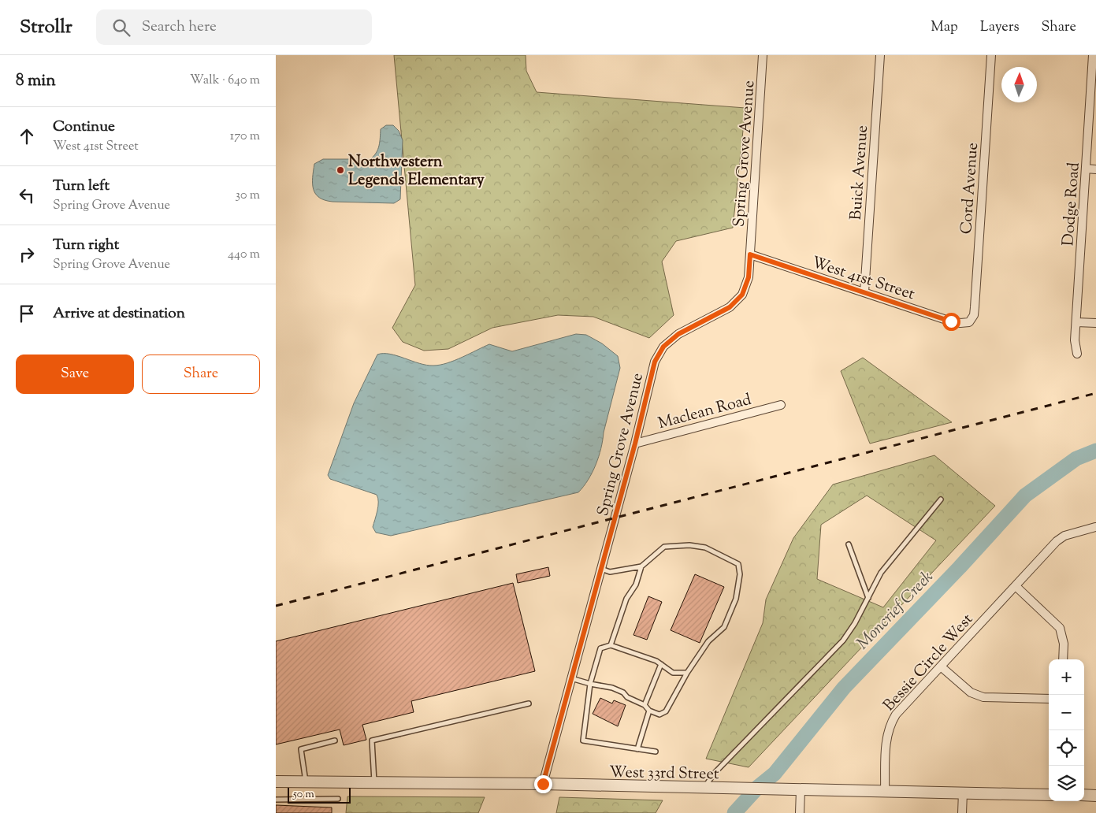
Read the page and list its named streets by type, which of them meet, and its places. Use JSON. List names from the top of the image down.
{
  "streets": {
    "street": [
      "Spring Grove Avenue",
      "Buick Avenue",
      "Cord Avenue",
      "Dodge Road",
      "West 41st Street",
      "Maclean Road",
      "Bessie Circle West",
      "West 33rd Street"
    ]
  },
  "crossings": [
    ["Spring Grove Avenue", "West 41st Street"],
    ["Spring Grove Avenue", "Maclean Road"],
    ["Spring Grove Avenue", "West 33rd Street"],
    ["Buick Avenue", "West 41st Street"],
    ["Cord Avenue", "West 41st Street"],
    ["Bessie Circle West", "West 33rd Street"]
  ],
  "water": ["Moncrief Creek"],
  "places": ["Northwestern Legends Elementary"],
  "scale_bar": "50 m",
  "north": "top",
  "page": {
    "header": "Strollr",
    "search": "Search here",
    "nav": ["Map", "Layers", "Share"],
    "heading": ["8 min", "Walk · 640 m"],
    "list": [
      ["Continue", "West 41st Street", "170 m"],
      ["Turn left", "Spring Grove Avenue", "30 m"],
      ["Turn right", "Spring Grove Avenue", "440 m"],
      "Arrive at destination"
    ],
    "buttons": ["Save", "Share"],
    "map_buttons": ["+", "−"],
    "scale": "50 m"
  }
}
